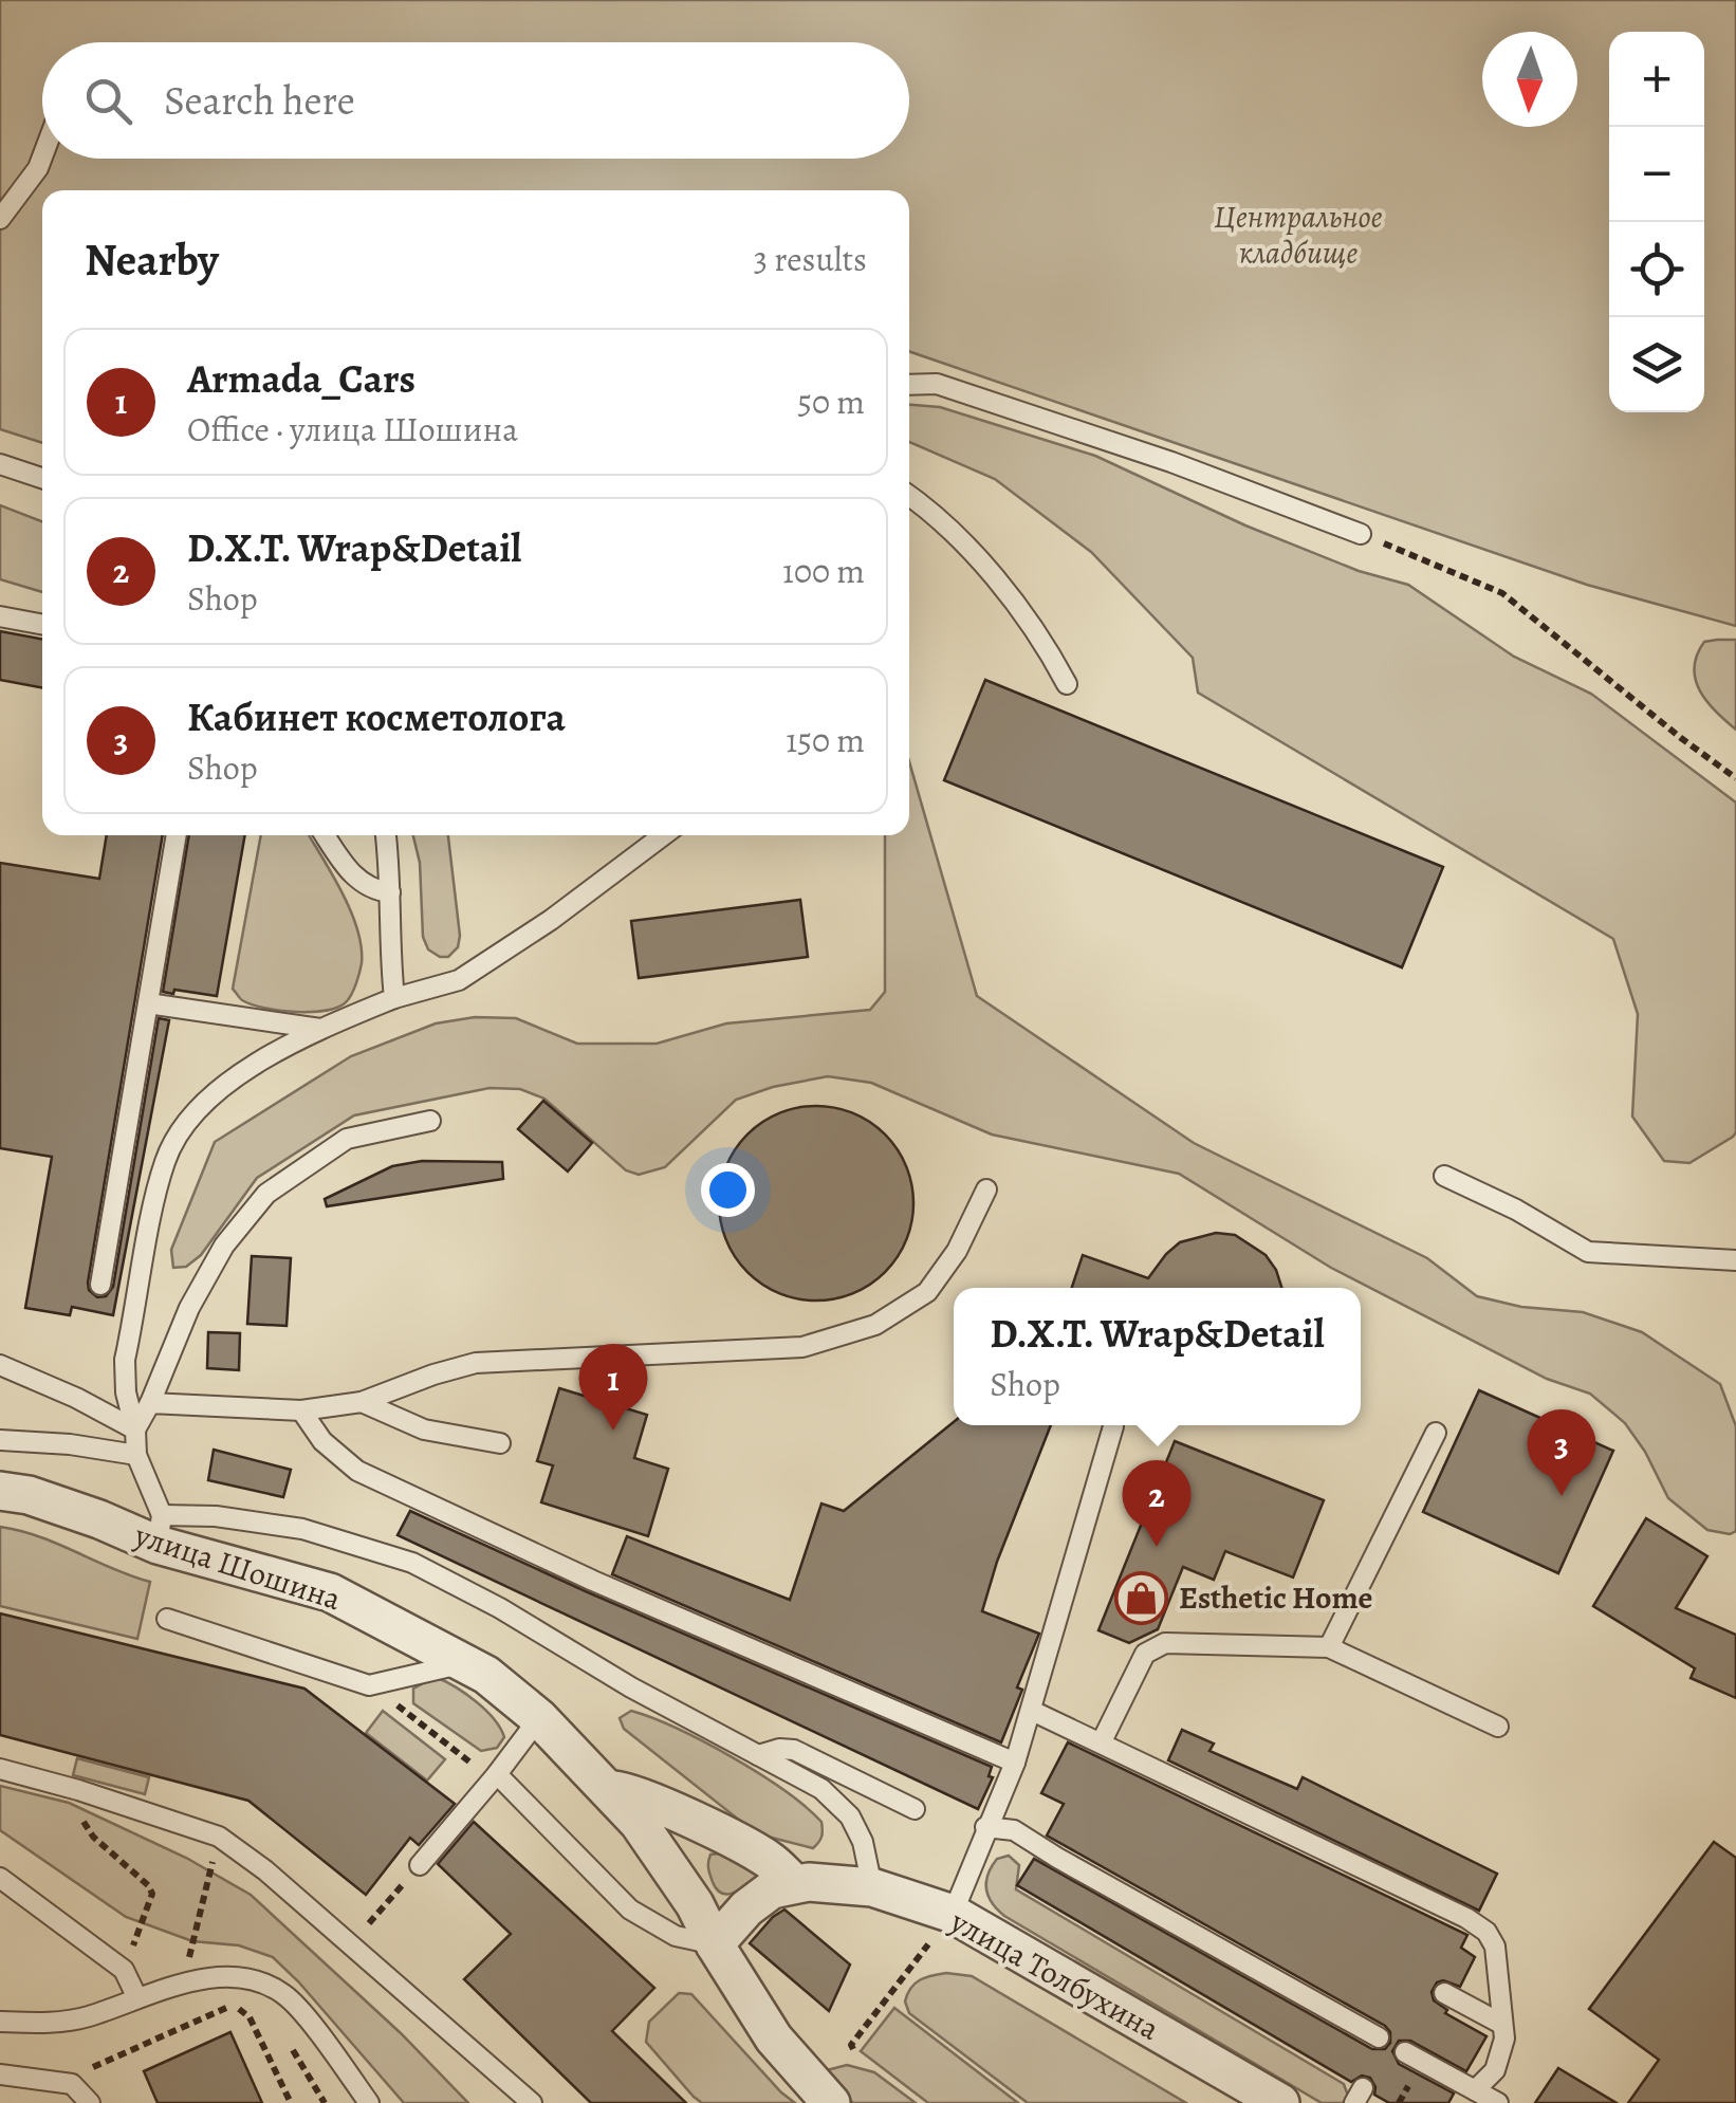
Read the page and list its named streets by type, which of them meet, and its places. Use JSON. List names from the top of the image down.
{
  "streets": {
    "street": ["улица Шошина", "улица Толбухина"]
  },
  "crossings": [
    ["улица Шошина", "улица Толбухина"]
  ],
  "parks": ["Центральное кладбище"],
  "places": {
    "shop": ["Esthetic Home"]
  },
  "north": "bottom",
  "page": {
    "map_buttons": ["+", "−"],
    "search": "Search here",
    "heading": ["Nearby", "3 results"],
    "list": [
      {
        "mark": "1",
        "name": "Armada_Cars",
        "note": "Office · улица Шошина",
        "value": "50 m"
      },
      {
        "mark": "2",
        "name": "D.X.T. Wrap&Detail",
        "note": "Shop",
        "value": "100 m"
      },
      {
        "mark": "3",
        "name": "Кабинет косметолога",
        "note": "Shop",
        "value": "150 m"
      }
    ],
    "popup": ["D.X.T. Wrap&Detail", "Shop"],
    "pins": ["1", "3", "2"]
  }
}
